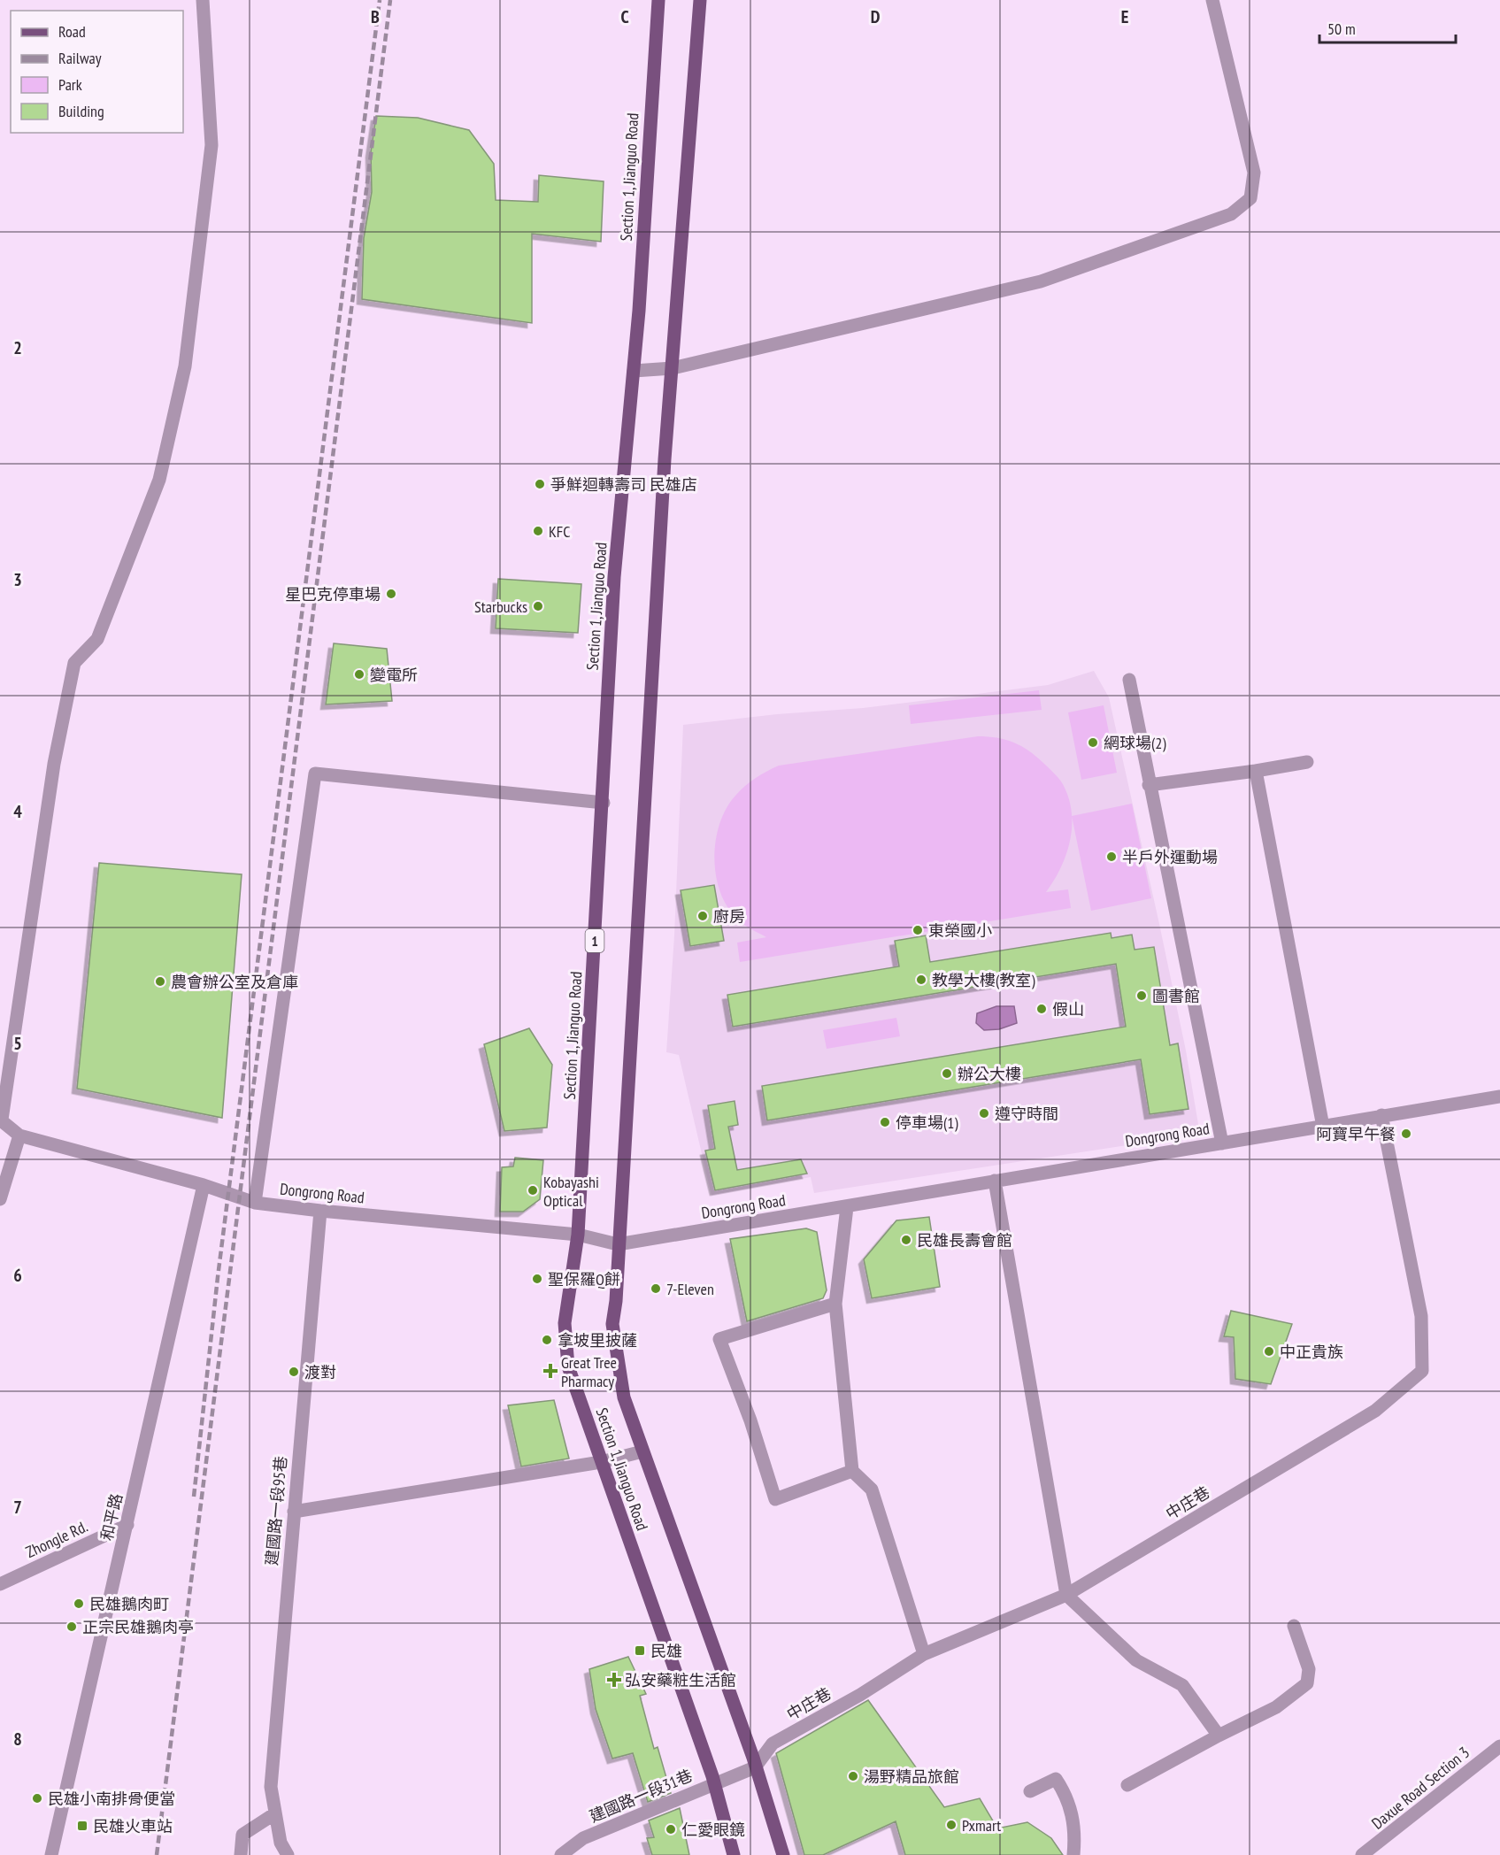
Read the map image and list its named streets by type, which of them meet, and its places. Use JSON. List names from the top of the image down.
{
  "streets": {
    "main road": ["Section 1, Jianguo Road", "1"],
    "street": [
      "Dongrong Road",
      "中庄巷",
      "建國路一段95巷",
      "和平路",
      "Zhongle Rd.",
      "Daxue Road Section 3",
      "建國路一段31巷"
    ]
  },
  "crossings": [
    ["Section 1, Jianguo Road", "Dongrong Road"],
    ["Section 1, Jianguo Road", "中庄巷"],
    ["Section 1, Jianguo Road", "建國路一段31巷"],
    ["Dongrong Road", "中庄巷"],
    ["Dongrong Road", "建國路一段95巷"],
    ["Dongrong Road", "和平路"],
    ["中庄巷", "建國路一段31巷"],
    ["和平路", "Zhongle Rd."]
  ],
  "places": {
    "other": [
      "爭鮮迴轉壽司 民雄店",
      "KFC",
      "星巴克停車場",
      "Starbucks",
      "變電所",
      "網球場(2)",
      "半戶外運動場",
      "廚房",
      "東榮國小",
      "教學大樓(教室)",
      "農會辦公室及倉庫",
      "圖書館",
      "假山",
      "辦公大樓",
      "遵守時間",
      "停車場(1)",
      "阿寶早午餐",
      "Kobayashi Optical",
      "民雄長壽會館",
      "聖保羅Q餅",
      "7-Eleven",
      "拿坡里披薩",
      "中正貴族",
      "渡對",
      "民雄鵝肉町",
      "正宗民雄鵝肉亭",
      "湯野精品旅館",
      "民雄小南排骨便當",
      "Pxmart",
      "仁愛眼鏡"
    ],
    "health": ["Great Tree Pharmacy", "弘安藥粧生活館"],
    "transit": ["民雄", "民雄火車站"]
  },
  "legend": [
    "Road",
    "Railway",
    "Park",
    "Building"
  ],
  "scale_bar": "50 m",
  "grid": {
    "columns": [
      "B",
      "C",
      "D",
      "E"
    ],
    "rows": [
      "2",
      "3",
      "4",
      "5",
      "6",
      "7",
      "8"
    ]
  }
}
